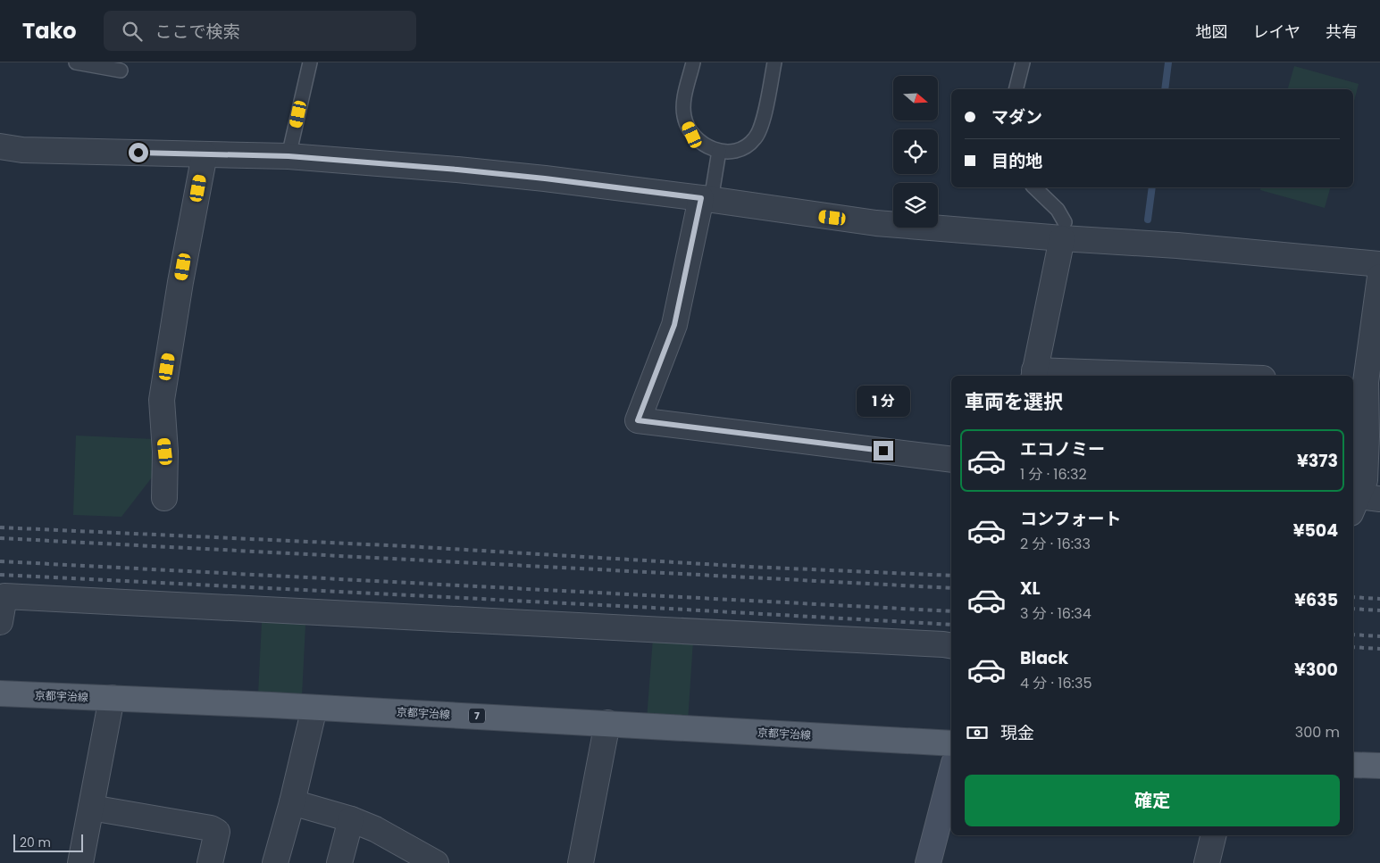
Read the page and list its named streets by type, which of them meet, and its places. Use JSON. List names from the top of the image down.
{
  "streets": {
    "main road": ["京都宇治線", "7"]
  },
  "scale_bar": "20 m",
  "north": "right",
  "page": {
    "header": "Tako",
    "search": "ここで検索",
    "nav": ["地図", "レイヤ", "共有"],
    "banner": ["マダン", "目的地"],
    "heading": "車両を選択",
    "bubble": "1 分",
    "list": [
      {
        "name": "エコノミー",
        "note": "1 分 · 16:32",
        "value": "¥373"
      },
      {
        "name": "コンフォート",
        "note": "2 分 · 16:33",
        "value": "¥504"
      },
      {
        "name": "XL",
        "note": "3 分 · 16:34",
        "value": "¥635"
      },
      {
        "name": "Black",
        "note": "4 分 · 16:35",
        "value": "¥300"
      }
    ],
    "pay": ["現金", "300 m"],
    "buttons": "確定",
    "scale": "20 m"
  }
}
